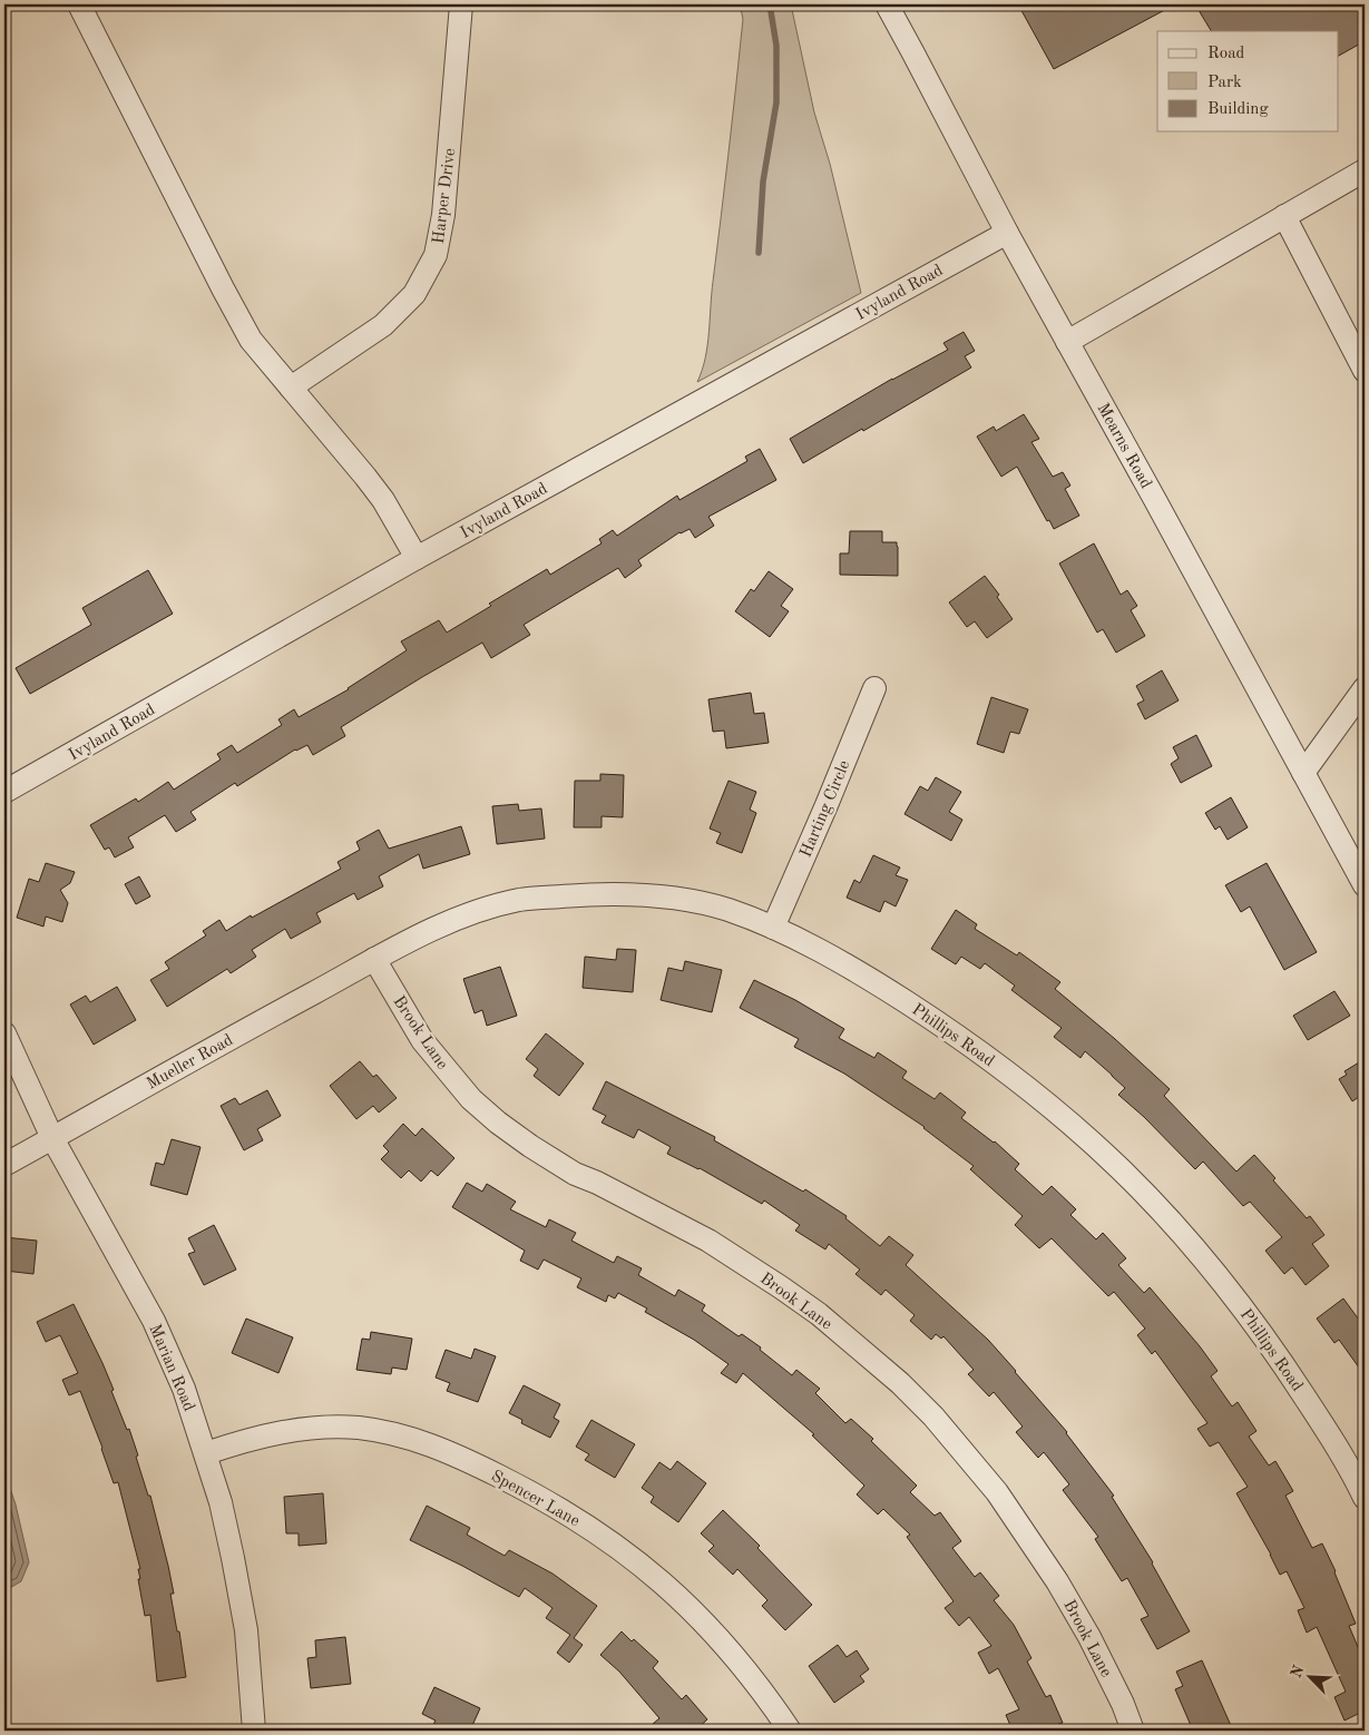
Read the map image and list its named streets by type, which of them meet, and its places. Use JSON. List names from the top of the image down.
{
  "streets": {
    "street": [
      "Harper Drive",
      "Ivyland Road",
      "Mearns Road",
      "Harting Circle",
      "Brook Lane",
      "Phillips Road",
      "Mueller Road",
      "Marian Road",
      "Spencer Lane"
    ]
  },
  "crossings": [
    ["Ivyland Road", "Mearns Road"],
    ["Harting Circle", "Phillips Road"],
    ["Brook Lane", "Phillips Road"],
    ["Brook Lane", "Mueller Road"],
    ["Phillips Road", "Mueller Road"],
    ["Mueller Road", "Marian Road"],
    ["Marian Road", "Spencer Lane"]
  ],
  "legend": ["Road", "Park", "Building"],
  "north": "top left"
}
